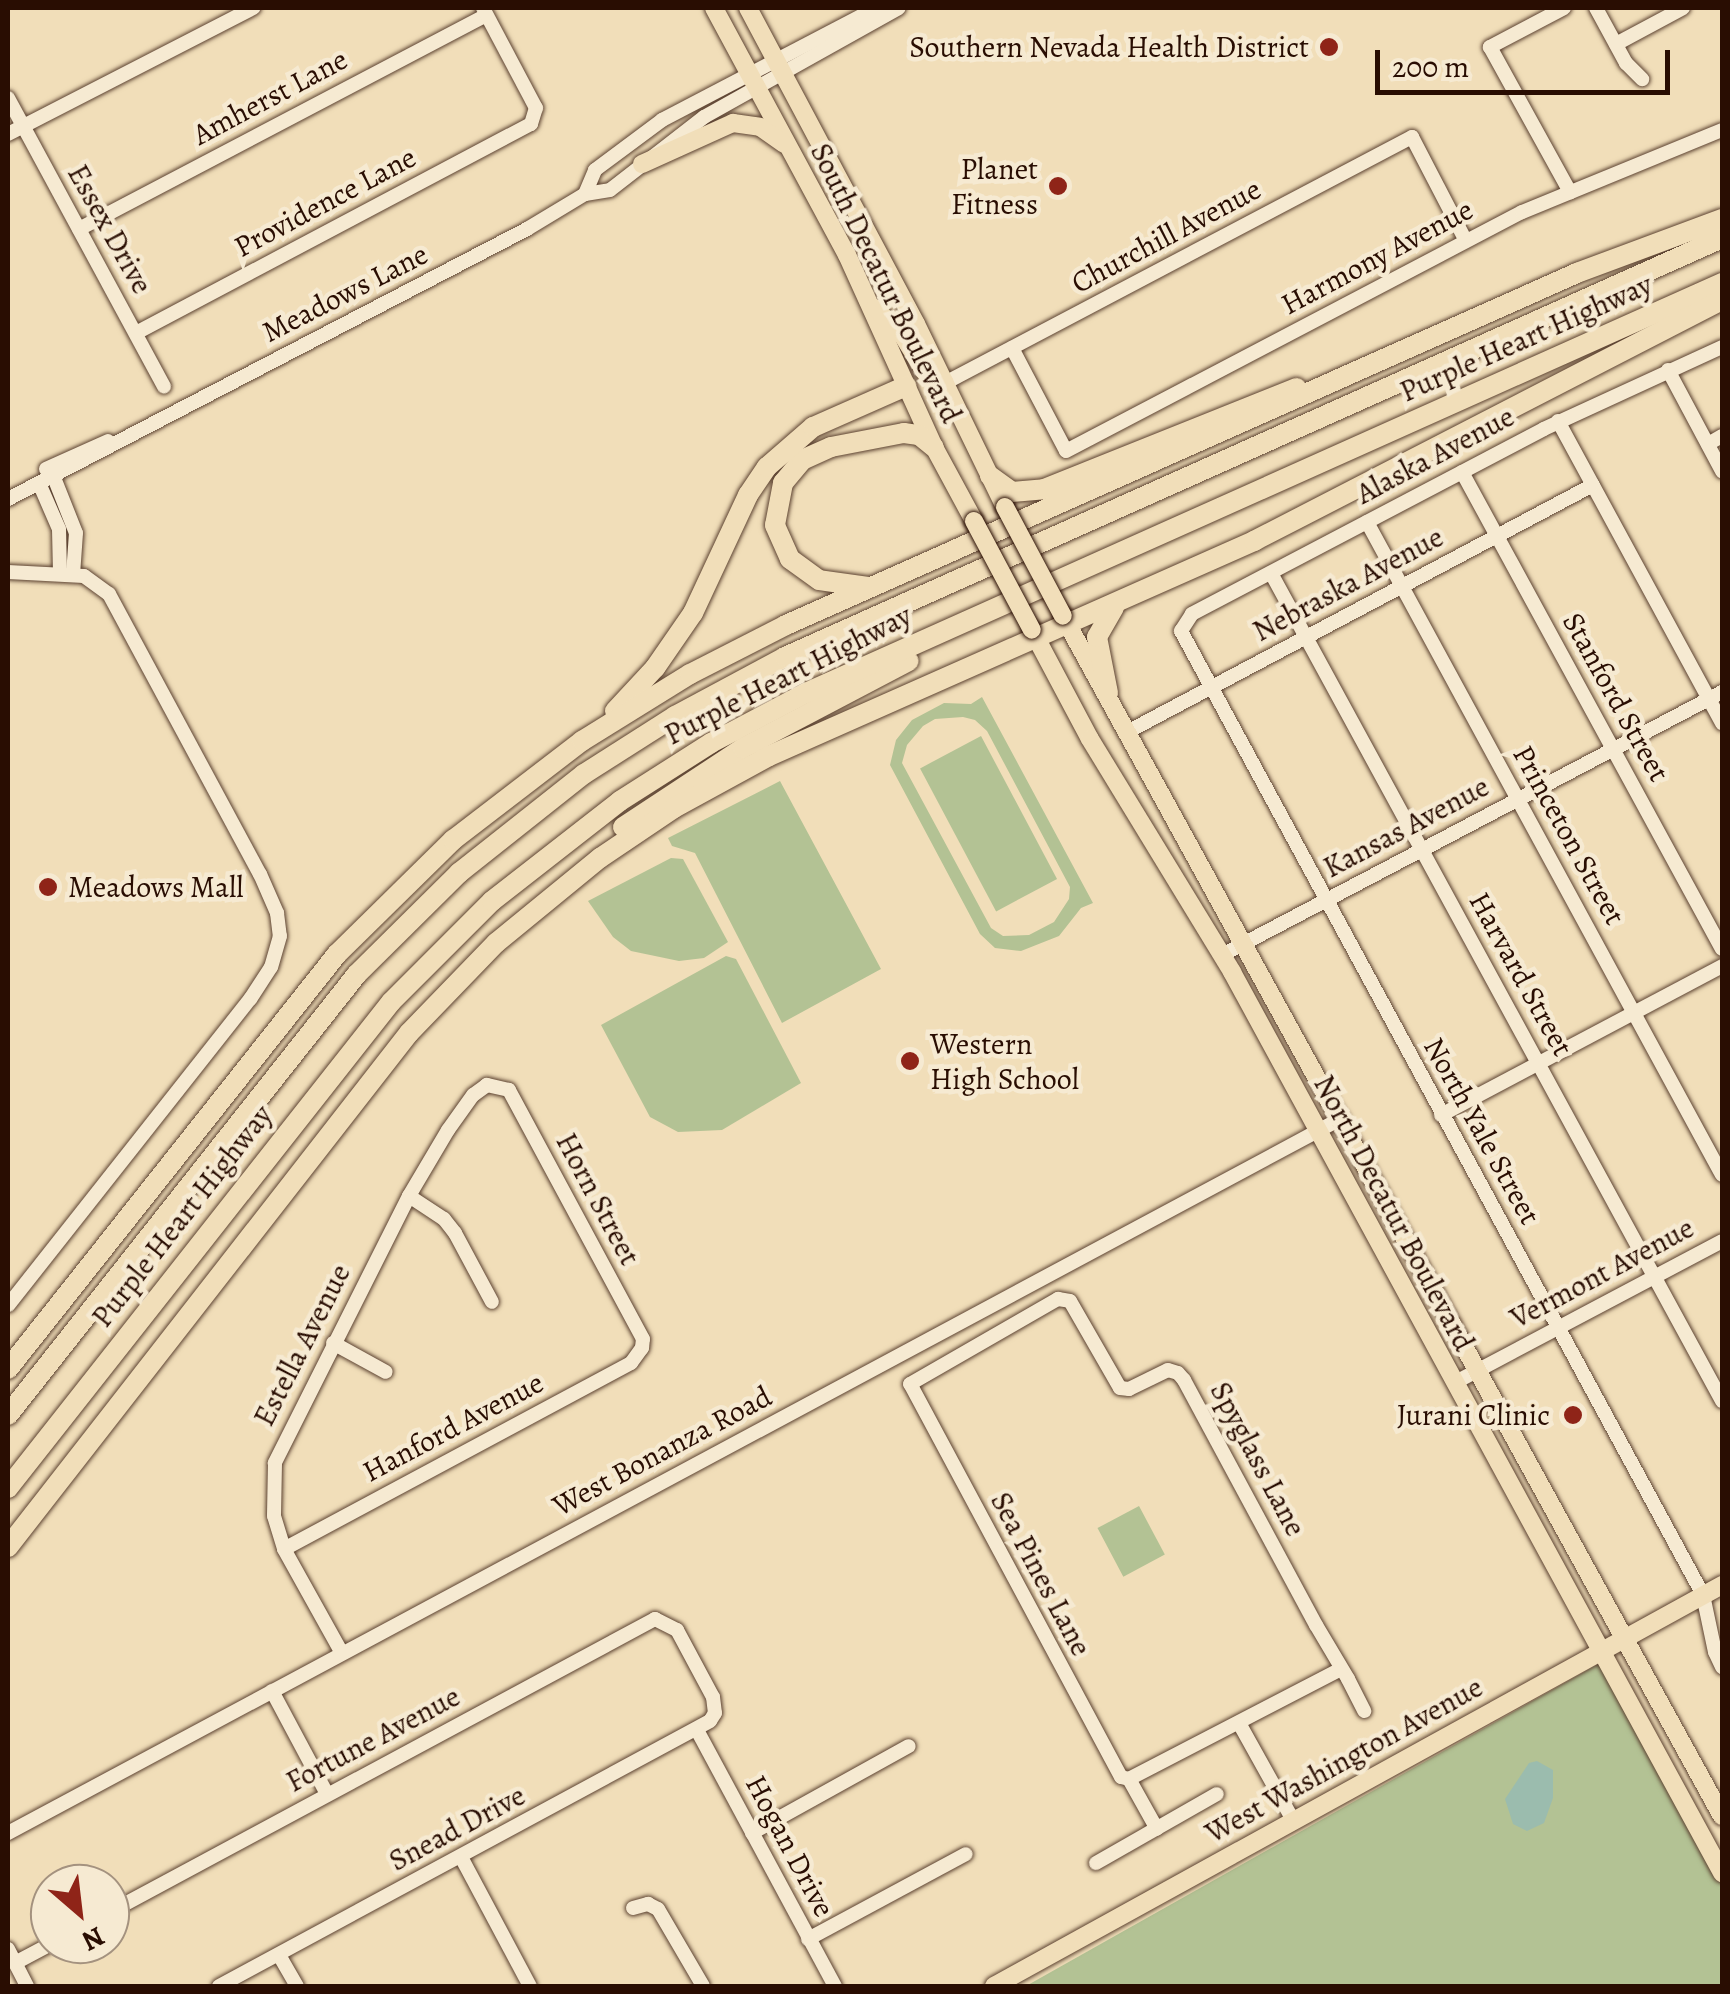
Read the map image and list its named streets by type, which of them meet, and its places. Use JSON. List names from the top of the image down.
{
  "streets": {
    "highway": ["Purple Heart Highway"],
    "main road": ["South Decatur Boulevard", "North Decatur Boulevard", "West Washington Avenue"],
    "street": [
      "Amherst Lane",
      "Providence Lane",
      "Essex Drive",
      "Churchill Avenue",
      "Harmony Avenue",
      "Meadows Lane",
      "Alaska Avenue",
      "Nebraska Avenue",
      "Stanford Street",
      "Kansas Avenue",
      "Princeton Street",
      "Harvard Street",
      "North Yale Street",
      "Horn Street",
      "Vermont Avenue",
      "Estella Avenue",
      "Hanford Avenue",
      "West Bonanza Road",
      "Spyglass Lane",
      "Sea Pines Lane",
      "Fortune Avenue",
      "Snead Drive",
      "Hogan Drive"
    ]
  },
  "crossings": [
    ["Amherst Lane", "Providence Lane"],
    ["Amherst Lane", "Essex Drive"],
    ["Providence Lane", "Essex Drive"],
    ["Churchill Avenue", "Harmony Avenue"],
    ["Churchill Avenue", "South Decatur Boulevard"],
    ["South Decatur Boulevard", "Meadows Lane"],
    ["South Decatur Boulevard", "North Decatur Boulevard"],
    ["Alaska Avenue", "Stanford Street"],
    ["Alaska Avenue", "Princeton Street"],
    ["Alaska Avenue", "Harvard Street"],
    ["Alaska Avenue", "North Yale Street"],
    ["Nebraska Avenue", "Stanford Street"],
    ["Nebraska Avenue", "Princeton Street"],
    ["Nebraska Avenue", "Harvard Street"],
    ["Nebraska Avenue", "North Yale Street"],
    ["Nebraska Avenue", "North Decatur Boulevard"],
    ["Stanford Street", "Kansas Avenue"],
    ["Kansas Avenue", "Princeton Street"],
    ["Kansas Avenue", "Harvard Street"],
    ["Kansas Avenue", "North Yale Street"],
    ["Kansas Avenue", "North Decatur Boulevard"],
    ["Harvard Street", "Vermont Avenue"],
    ["North Yale Street", "Vermont Avenue"],
    ["North Yale Street", "West Washington Avenue"],
    ["Horn Street", "Estella Avenue"],
    ["Horn Street", "Hanford Avenue"],
    ["North Decatur Boulevard", "Vermont Avenue"],
    ["North Decatur Boulevard", "West Bonanza Road"],
    ["North Decatur Boulevard", "West Washington Avenue"],
    ["Estella Avenue", "Hanford Avenue"],
    ["Estella Avenue", "West Bonanza Road"],
    ["Spyglass Lane", "Sea Pines Lane"],
    ["Fortune Avenue", "Snead Drive"],
    ["Snead Drive", "Hogan Drive"]
  ],
  "places": [
    "Southern Nevada Health District",
    "Planet Fitness",
    "Meadows Mall",
    "Western High School",
    "Jurani Clinic"
  ],
  "scale_bar": "200 m",
  "north": "bottom right"
}
